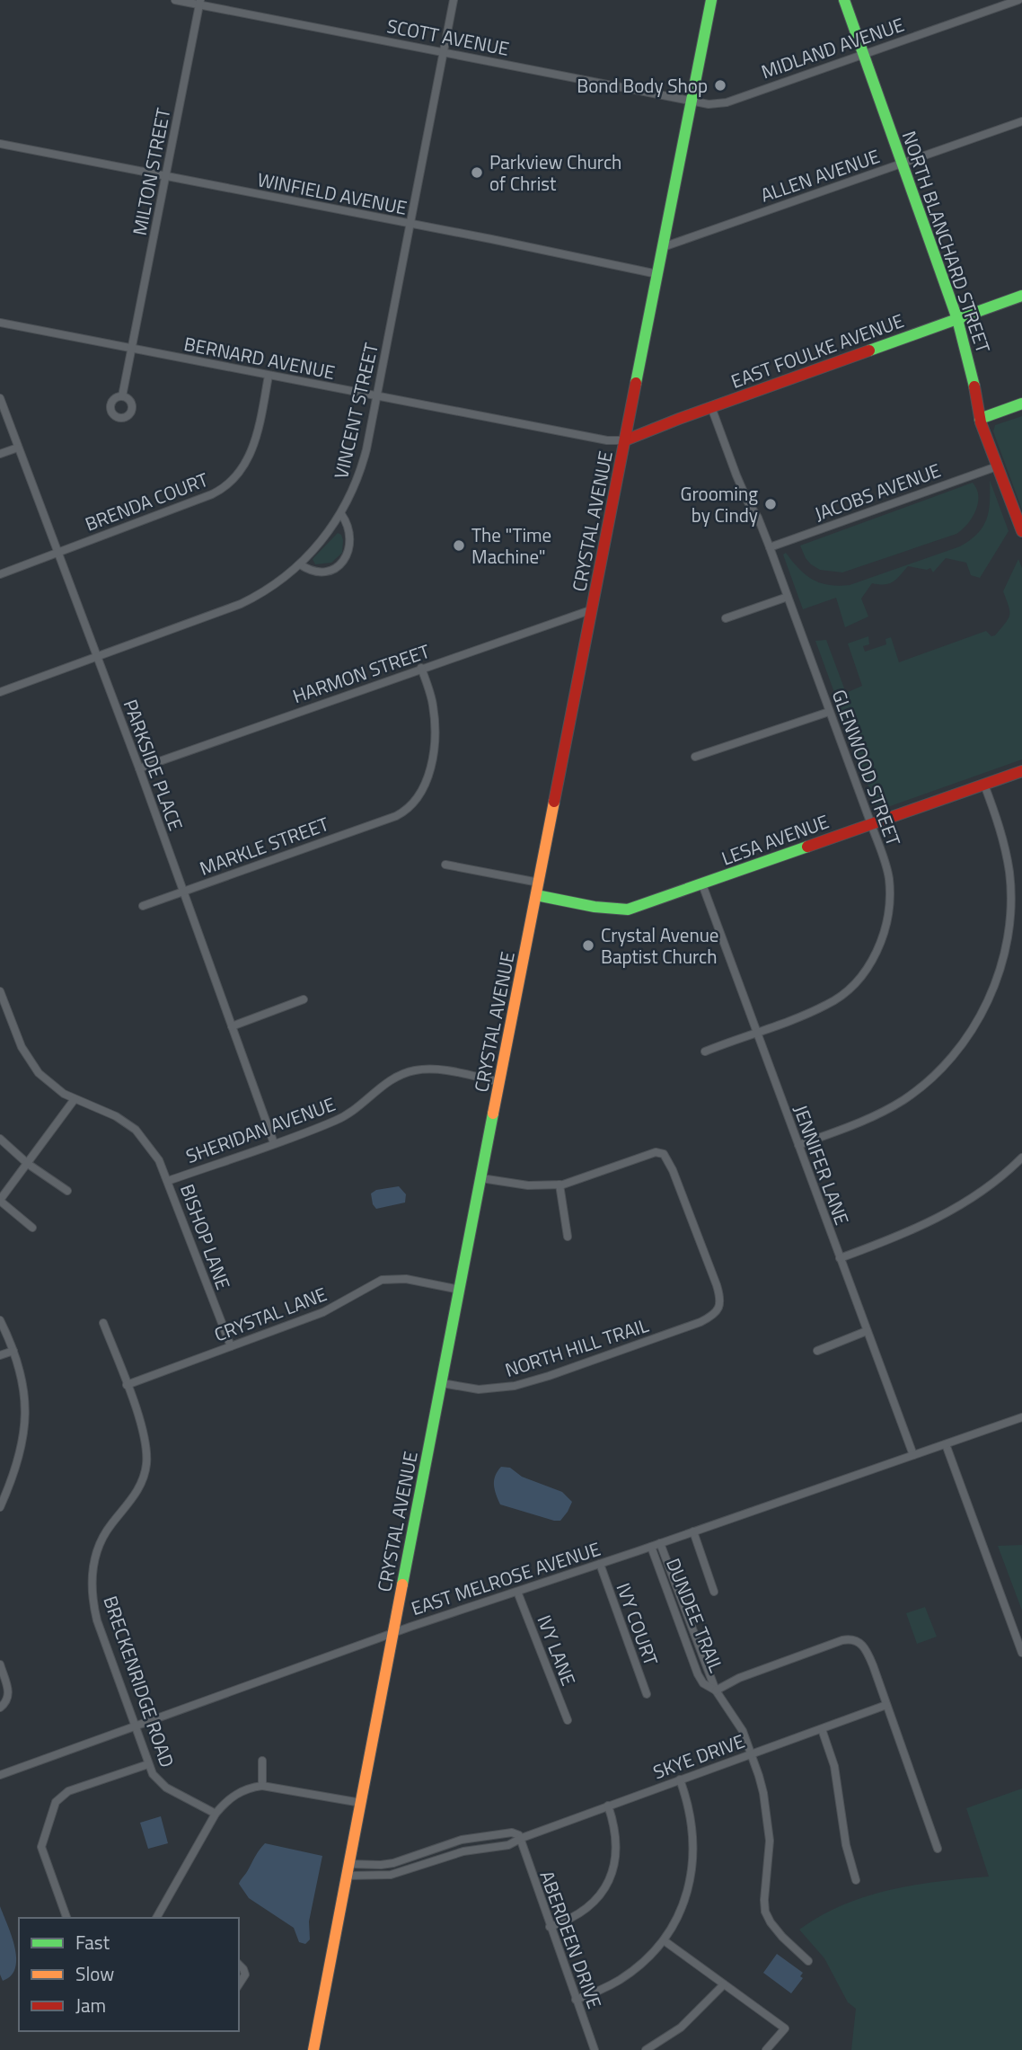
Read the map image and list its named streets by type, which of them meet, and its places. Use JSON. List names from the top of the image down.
{
  "streets": {
    "street": [
      "SCOTT AVENUE",
      "MIDLAND AVENUE",
      "MILTON STREET",
      "ALLEN AVENUE",
      "WINFIELD AVENUE",
      "NORTH BLANCHARD STREET",
      "EAST FOULKE AVENUE",
      "BERNARD AVENUE",
      "VINCENT STREET",
      "JACOBS AVENUE",
      "BRENDA COURT",
      "CRYSTAL AVENUE",
      "HARMON STREET",
      "PARKSIDE PLACE",
      "GLENWOOD STREET",
      "LESA AVENUE",
      "MARKLE STREET",
      "SHERIDAN AVENUE",
      "JENNIFER LANE",
      "BISHOP LANE",
      "CRYSTAL LANE",
      "NORTH HILL TRAIL",
      "EAST MELROSE AVENUE",
      "DUNDEE TRAIL",
      "IVY COURT",
      "IVY LANE",
      "BRECKENRIDGE ROAD",
      "SKYE DRIVE",
      "ABERDEEN DRIVE"
    ]
  },
  "crossings": [
    ["SCOTT AVENUE", "MIDLAND AVENUE"],
    ["SCOTT AVENUE", "MILTON STREET"],
    ["SCOTT AVENUE", "VINCENT STREET"],
    ["SCOTT AVENUE", "CRYSTAL AVENUE"],
    ["MIDLAND AVENUE", "NORTH BLANCHARD STREET"],
    ["MIDLAND AVENUE", "CRYSTAL AVENUE"],
    ["MILTON STREET", "WINFIELD AVENUE"],
    ["MILTON STREET", "BERNARD AVENUE"],
    ["ALLEN AVENUE", "NORTH BLANCHARD STREET"],
    ["ALLEN AVENUE", "CRYSTAL AVENUE"],
    ["WINFIELD AVENUE", "VINCENT STREET"],
    ["WINFIELD AVENUE", "CRYSTAL AVENUE"],
    ["NORTH BLANCHARD STREET", "EAST FOULKE AVENUE"],
    ["NORTH BLANCHARD STREET", "JACOBS AVENUE"],
    ["EAST FOULKE AVENUE", "BERNARD AVENUE"],
    ["EAST FOULKE AVENUE", "CRYSTAL AVENUE"],
    ["EAST FOULKE AVENUE", "GLENWOOD STREET"],
    ["BERNARD AVENUE", "VINCENT STREET"],
    ["BERNARD AVENUE", "BRENDA COURT"],
    ["BERNARD AVENUE", "CRYSTAL AVENUE"],
    ["VINCENT STREET", "PARKSIDE PLACE"],
    ["JACOBS AVENUE", "GLENWOOD STREET"],
    ["BRENDA COURT", "PARKSIDE PLACE"],
    ["CRYSTAL AVENUE", "HARMON STREET"],
    ["CRYSTAL AVENUE", "LESA AVENUE"],
    ["CRYSTAL AVENUE", "SHERIDAN AVENUE"],
    ["CRYSTAL AVENUE", "CRYSTAL LANE"],
    ["CRYSTAL AVENUE", "NORTH HILL TRAIL"],
    ["CRYSTAL AVENUE", "EAST MELROSE AVENUE"],
    ["CRYSTAL AVENUE", "SKYE DRIVE"],
    ["HARMON STREET", "PARKSIDE PLACE"],
    ["HARMON STREET", "MARKLE STREET"],
    ["PARKSIDE PLACE", "MARKLE STREET"],
    ["PARKSIDE PLACE", "SHERIDAN AVENUE"],
    ["GLENWOOD STREET", "LESA AVENUE"],
    ["GLENWOOD STREET", "JENNIFER LANE"],
    ["LESA AVENUE", "JENNIFER LANE"],
    ["SHERIDAN AVENUE", "BISHOP LANE"],
    ["JENNIFER LANE", "EAST MELROSE AVENUE"],
    ["BISHOP LANE", "CRYSTAL LANE"],
    ["CRYSTAL LANE", "BRECKENRIDGE ROAD"],
    ["EAST MELROSE AVENUE", "DUNDEE TRAIL"],
    ["EAST MELROSE AVENUE", "IVY COURT"],
    ["EAST MELROSE AVENUE", "IVY LANE"],
    ["EAST MELROSE AVENUE", "BRECKENRIDGE ROAD"],
    ["DUNDEE TRAIL", "SKYE DRIVE"],
    ["SKYE DRIVE", "ABERDEEN DRIVE"]
  ],
  "places": [
    "Bond Body Shop",
    "Parkview Church of Christ",
    "Grooming by Cindy",
    "The \"Time Machine\"",
    "Crystal Avenue Baptist Church"
  ],
  "legend": ["Fast", "Slow", "Jam"]
}
